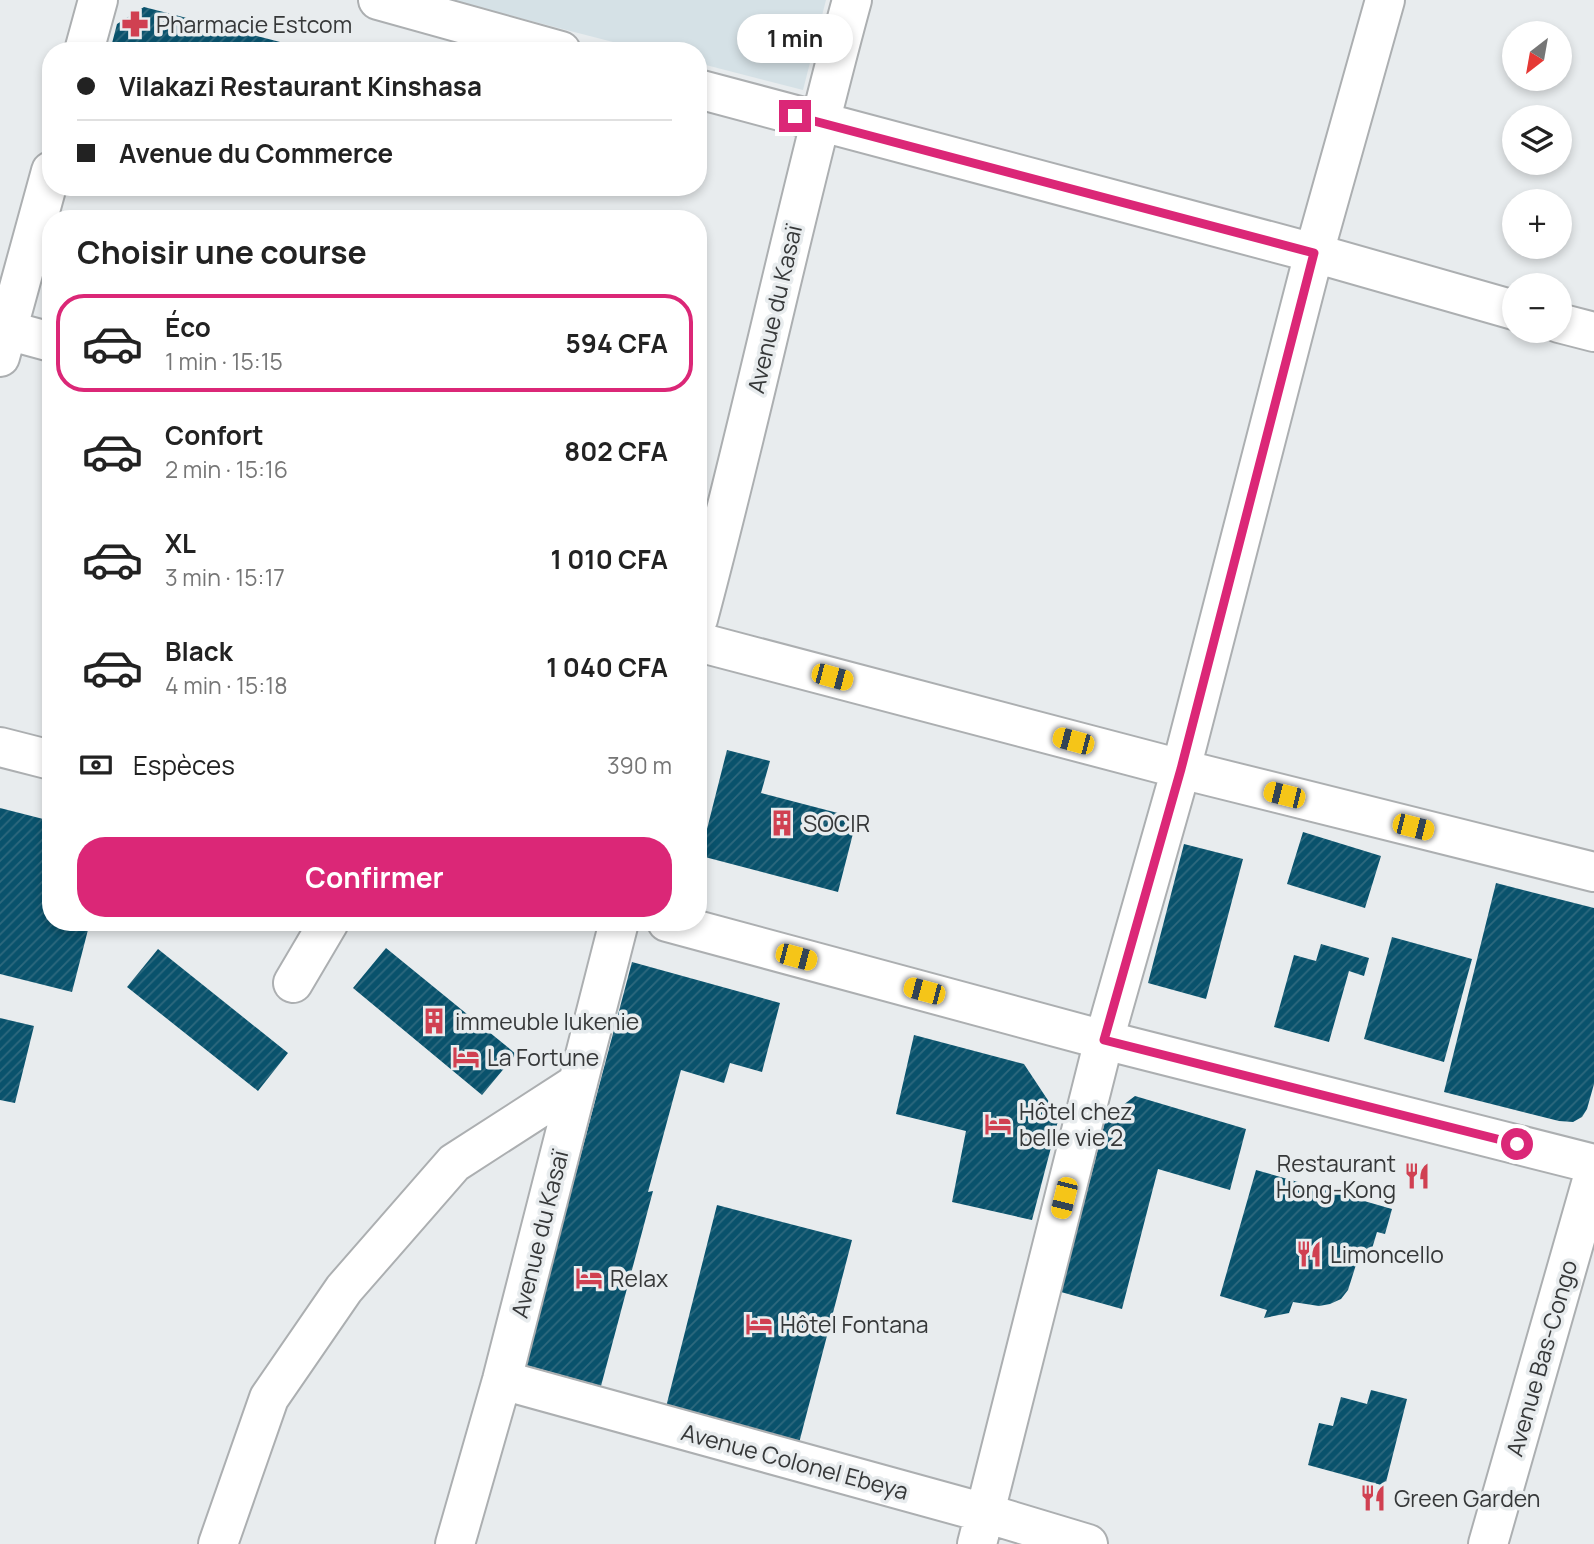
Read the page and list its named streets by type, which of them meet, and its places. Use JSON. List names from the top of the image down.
{
  "streets": {
    "street": ["Avenue du Kasaï", "Avenue Bas-Congo", "Avenue Colonel Ebeya"]
  },
  "crossings": [
    ["Avenue du Kasaï", "Avenue Colonel Ebeya"]
  ],
  "places": {
    "pharmacy": ["Pharmacie Estcom"],
    "building": ["SOCIR", "immeuble lukenie"],
    "hotel": [
      "La Fortune",
      "Hôtel chez belle vie 2",
      "Relax",
      "Hôtel Fontana"
    ],
    "restaurant": ["Restaurant Hong-Kong", "Limoncello", "Green Garden"]
  },
  "north": "bottom left",
  "page": {
    "bubble": "1 min",
    "map_buttons": ["+", "−"],
    "banner": ["Vilakazi Restaurant Kinshasa", "Avenue du Commerce"],
    "heading": "Choisir une course",
    "list": [
      {
        "name": "Éco",
        "note": "1 min · 15:15",
        "value": "594 CFA"
      },
      {
        "name": "Confort",
        "note": "2 min · 15:16",
        "value": "802 CFA"
      },
      {
        "name": "XL",
        "note": "3 min · 15:17",
        "value": "1 010 CFA"
      },
      {
        "name": "Black",
        "note": "4 min · 15:18",
        "value": "1 040 CFA"
      }
    ],
    "pay": ["Espèces", "390 m"],
    "buttons": "Confirmer"
  }
}
